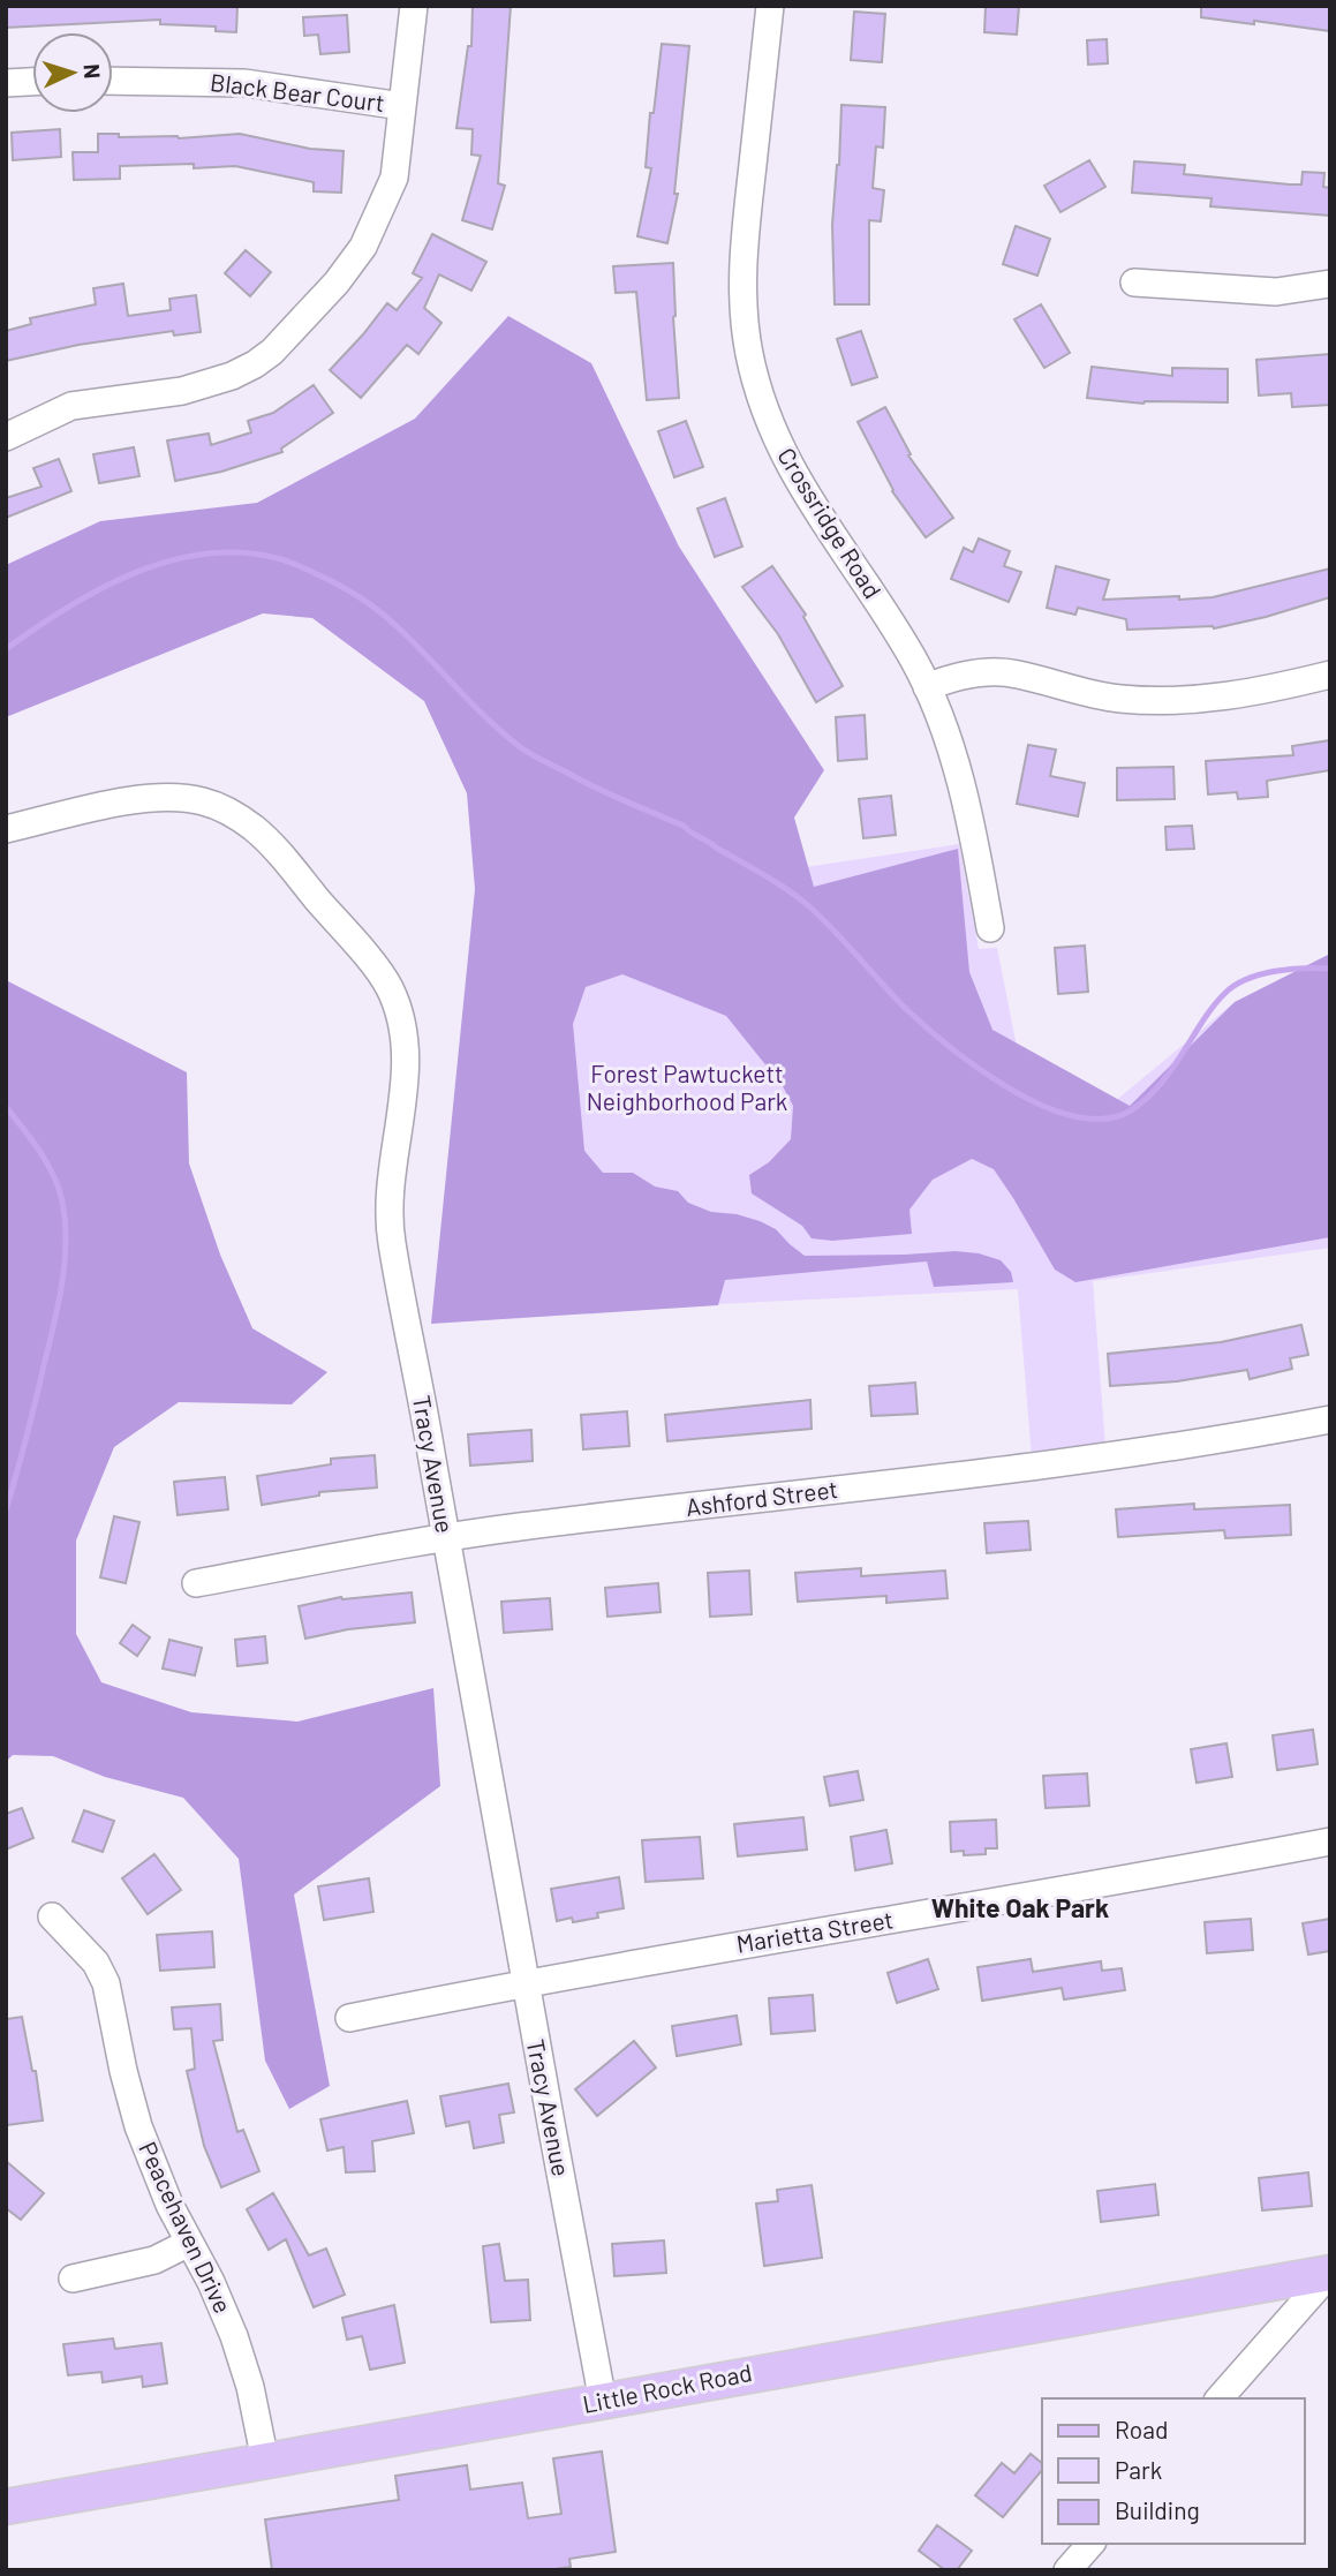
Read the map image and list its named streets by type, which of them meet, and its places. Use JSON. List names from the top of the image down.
{
  "streets": {
    "main road": ["Little Rock Road"],
    "street": [
      "Black Bear Court",
      "Crossridge Road",
      "Tracy Avenue",
      "Ashford Street",
      "Marietta Street",
      "Peacehaven Drive"
    ]
  },
  "crossings": [
    ["Tracy Avenue", "Ashford Street"],
    ["Tracy Avenue", "Marietta Street"],
    ["Tracy Avenue", "Little Rock Road"],
    ["Peacehaven Drive", "Little Rock Road"]
  ],
  "districts": ["White Oak Park"],
  "parks": ["Forest Pawtuckett Neighborhood Park"],
  "legend": ["Road", "Park", "Building"],
  "north": "right"
}
